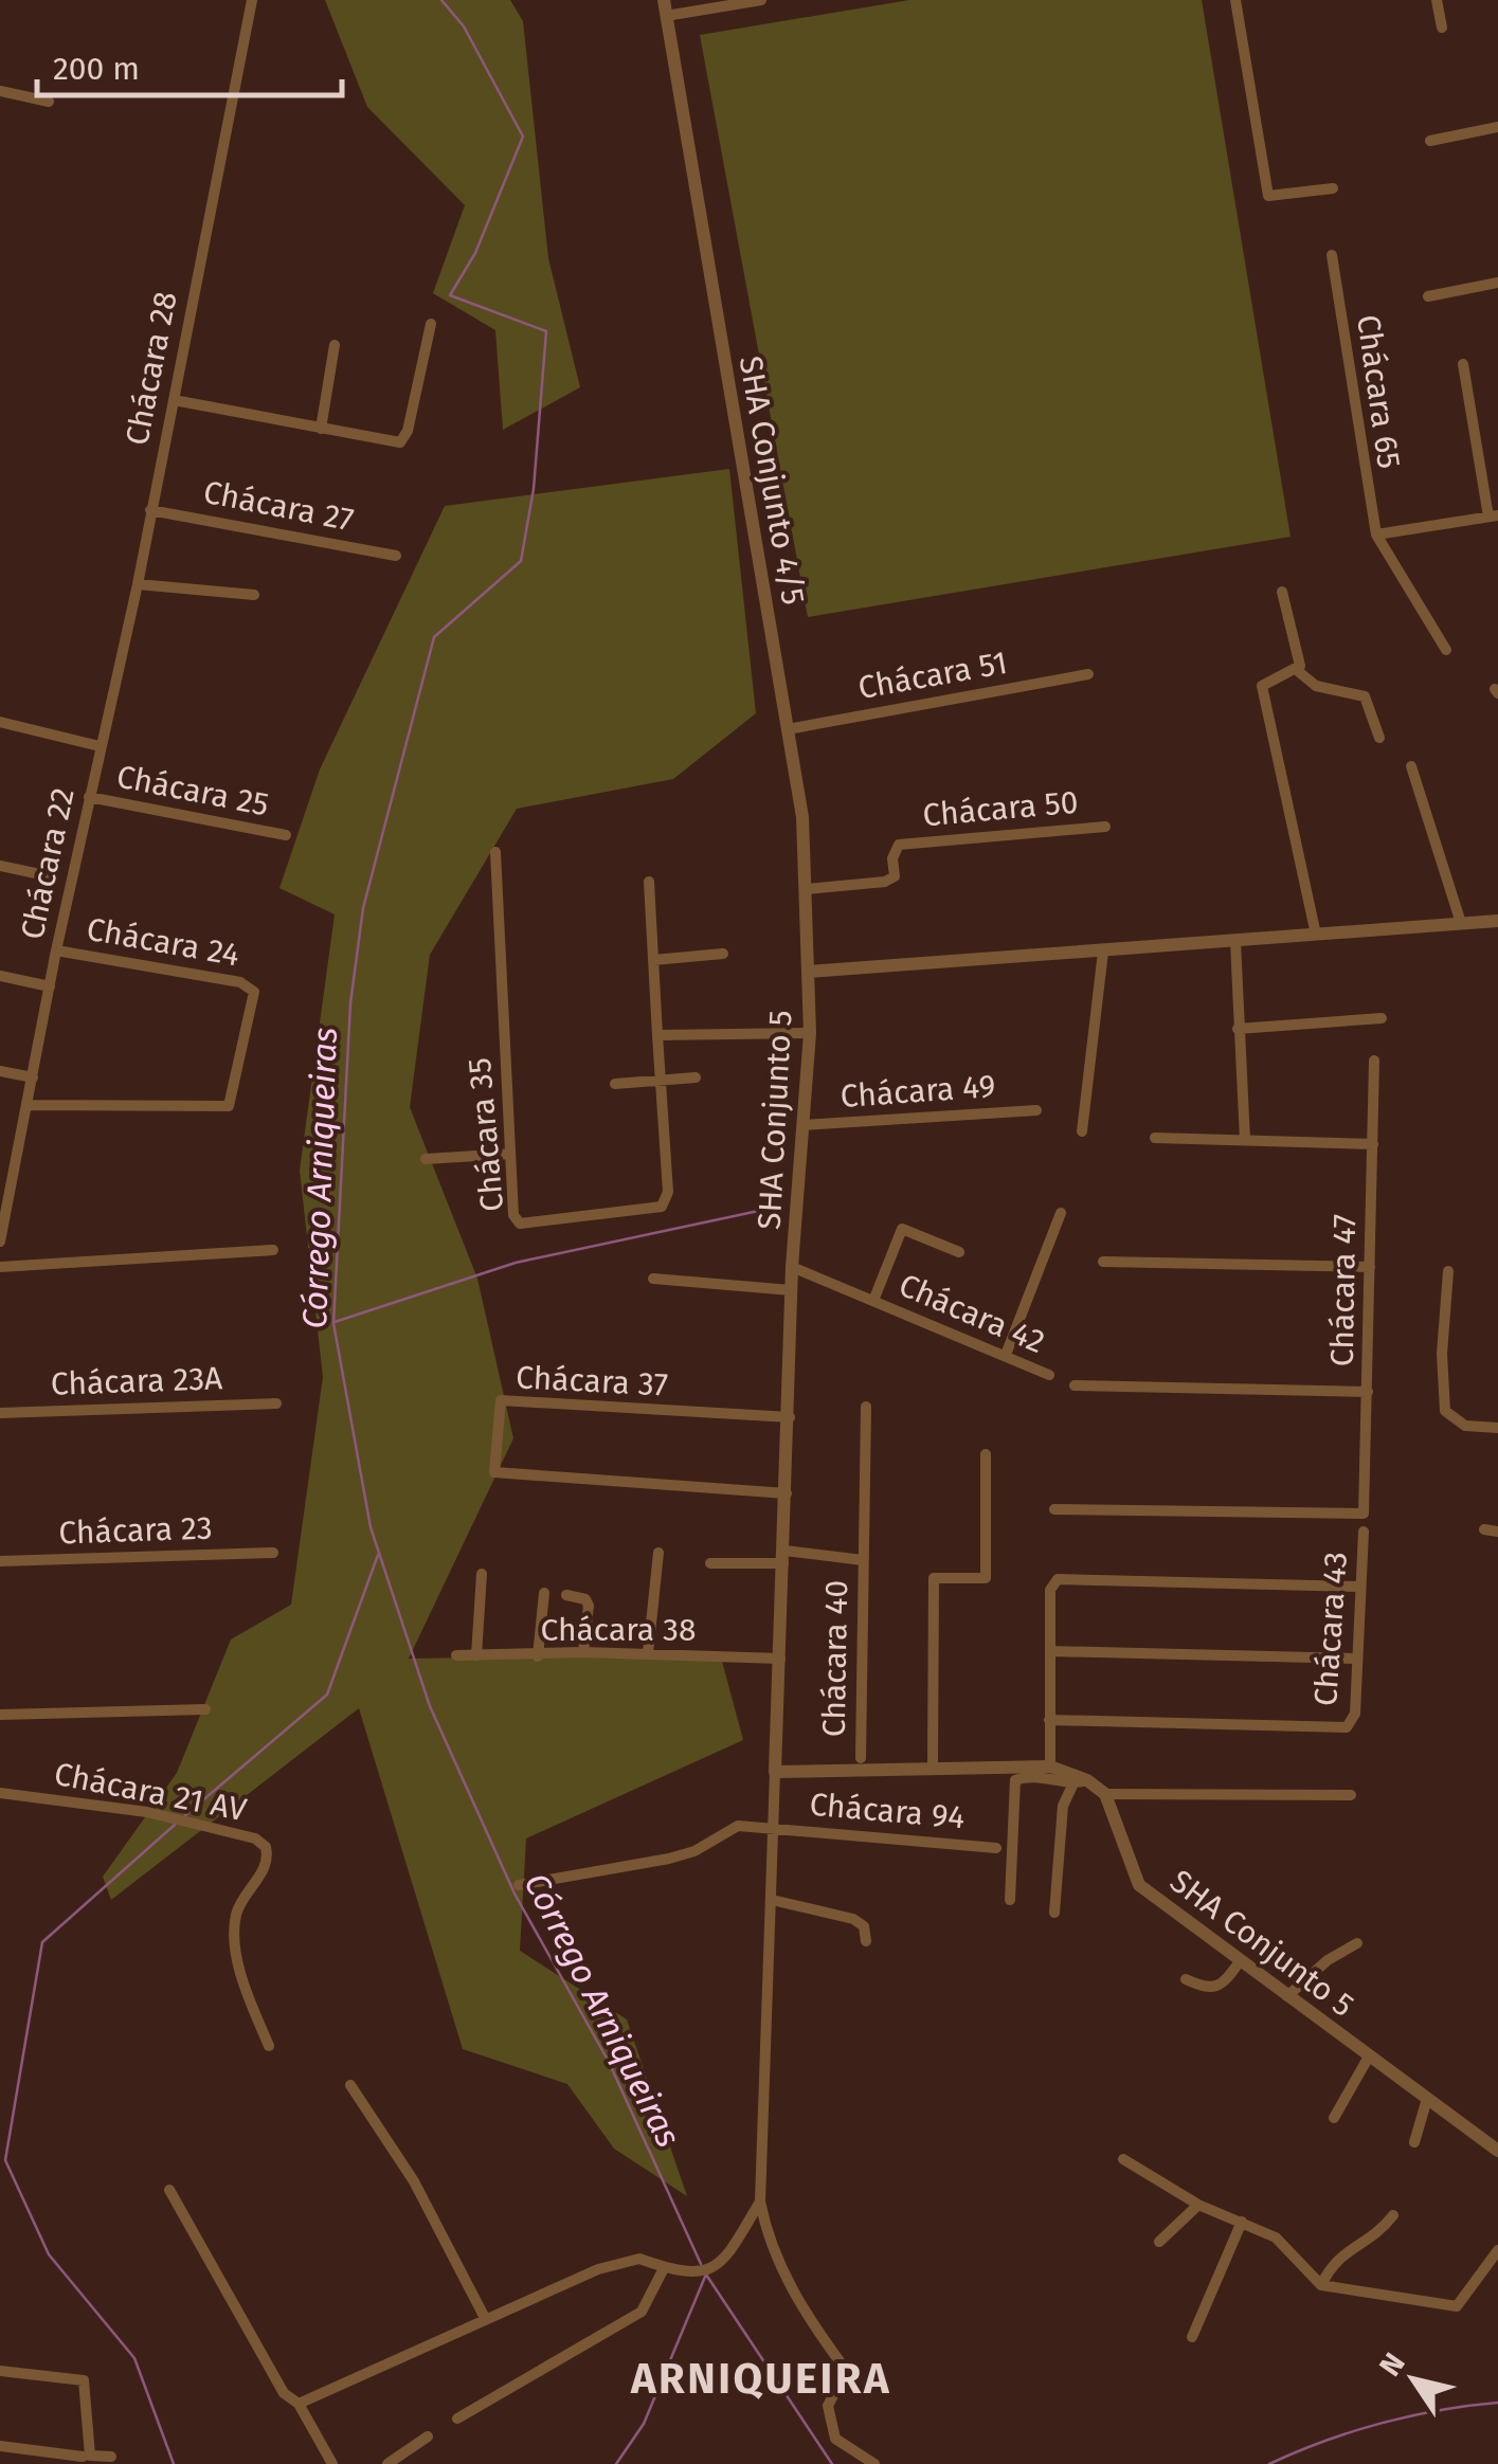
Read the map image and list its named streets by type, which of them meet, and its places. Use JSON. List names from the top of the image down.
{
  "streets": {
    "street": [
      "Chácara 28",
      "Chácara 65",
      "SHA Conjunto 4/5",
      "Chácara 27",
      "Chácara 51",
      "Chácara 25",
      "Chácara 50",
      "Chácara 22",
      "Chácara 24",
      "Chácara 49",
      "SHA Conjunto 5",
      "Chácara 35",
      "Chácara 47",
      "Chácara 42",
      "Chácara 23A",
      "Chácara 37",
      "Chácara 23",
      "Chácara 43",
      "Chácara 38",
      "Chácara 40",
      "Chácara 21 AV",
      "Chácara 94"
    ]
  },
  "crossings": [
    ["Chácara 28", "Chácara 27"],
    ["Chácara 28", "Chácara 22"],
    ["SHA Conjunto 4/5", "Chácara 51"],
    ["SHA Conjunto 4/5", "Chácara 50"],
    ["SHA Conjunto 4/5", "SHA Conjunto 5"],
    ["Chácara 25", "Chácara 22"],
    ["Chácara 22", "Chácara 24"],
    ["Chácara 49", "SHA Conjunto 5"],
    ["SHA Conjunto 5", "Chácara 42"],
    ["SHA Conjunto 5", "Chácara 37"],
    ["SHA Conjunto 5", "Chácara 38"],
    ["SHA Conjunto 5", "Chácara 40"],
    ["SHA Conjunto 5", "Chácara 94"]
  ],
  "districts": ["ARNIQUEIRA"],
  "water": ["Córrego Arniqueiras"],
  "scale_bar": "200 m",
  "north": "top left"
}
